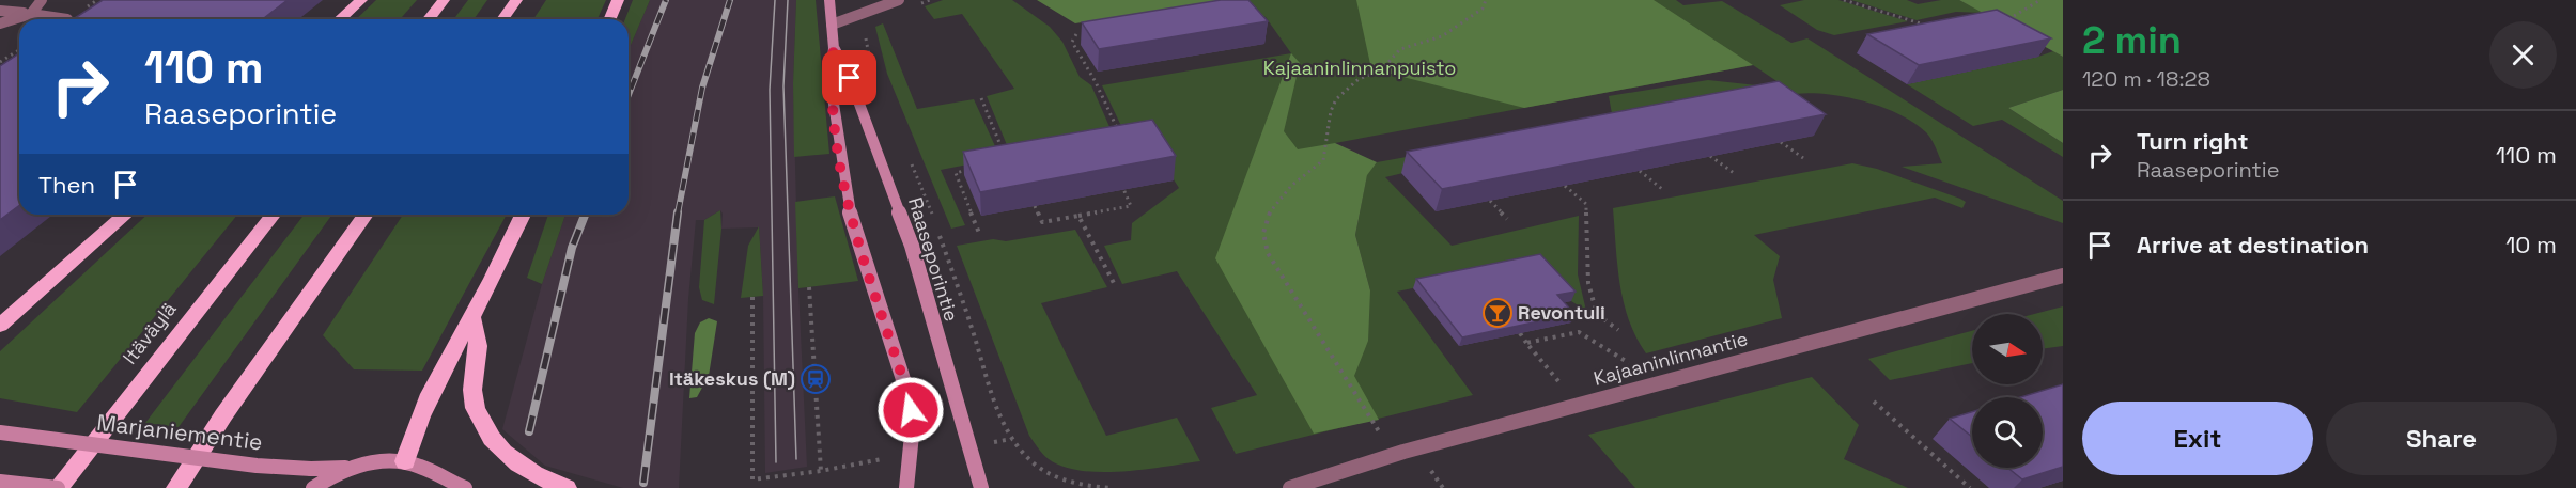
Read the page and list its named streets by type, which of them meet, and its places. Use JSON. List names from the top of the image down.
{
  "streets": {
    "highway": ["Itäväylä"],
    "main road": ["Raaseporintie", "Marjaniementie"],
    "street": ["Kajaaninlinnantie"]
  },
  "parks": ["Kajaaninlinnanpuisto"],
  "places": {
    "bar": ["Revontuli"],
    "station": ["Itäkeskus (M)"]
  },
  "north": "right",
  "page": {
    "heading": ["2 min", "120 m · 18:28"],
    "turn": ["110 m", "Raaseporintie"],
    "list": [
      {
        "name": "Turn right",
        "note": "Raaseporintie",
        "value": "110 m"
      },
      {
        "name": "Arrive at destination",
        "value": "10 m"
      }
    ],
    "then": "Then",
    "buttons": ["Exit", "Share"]
  }
}
